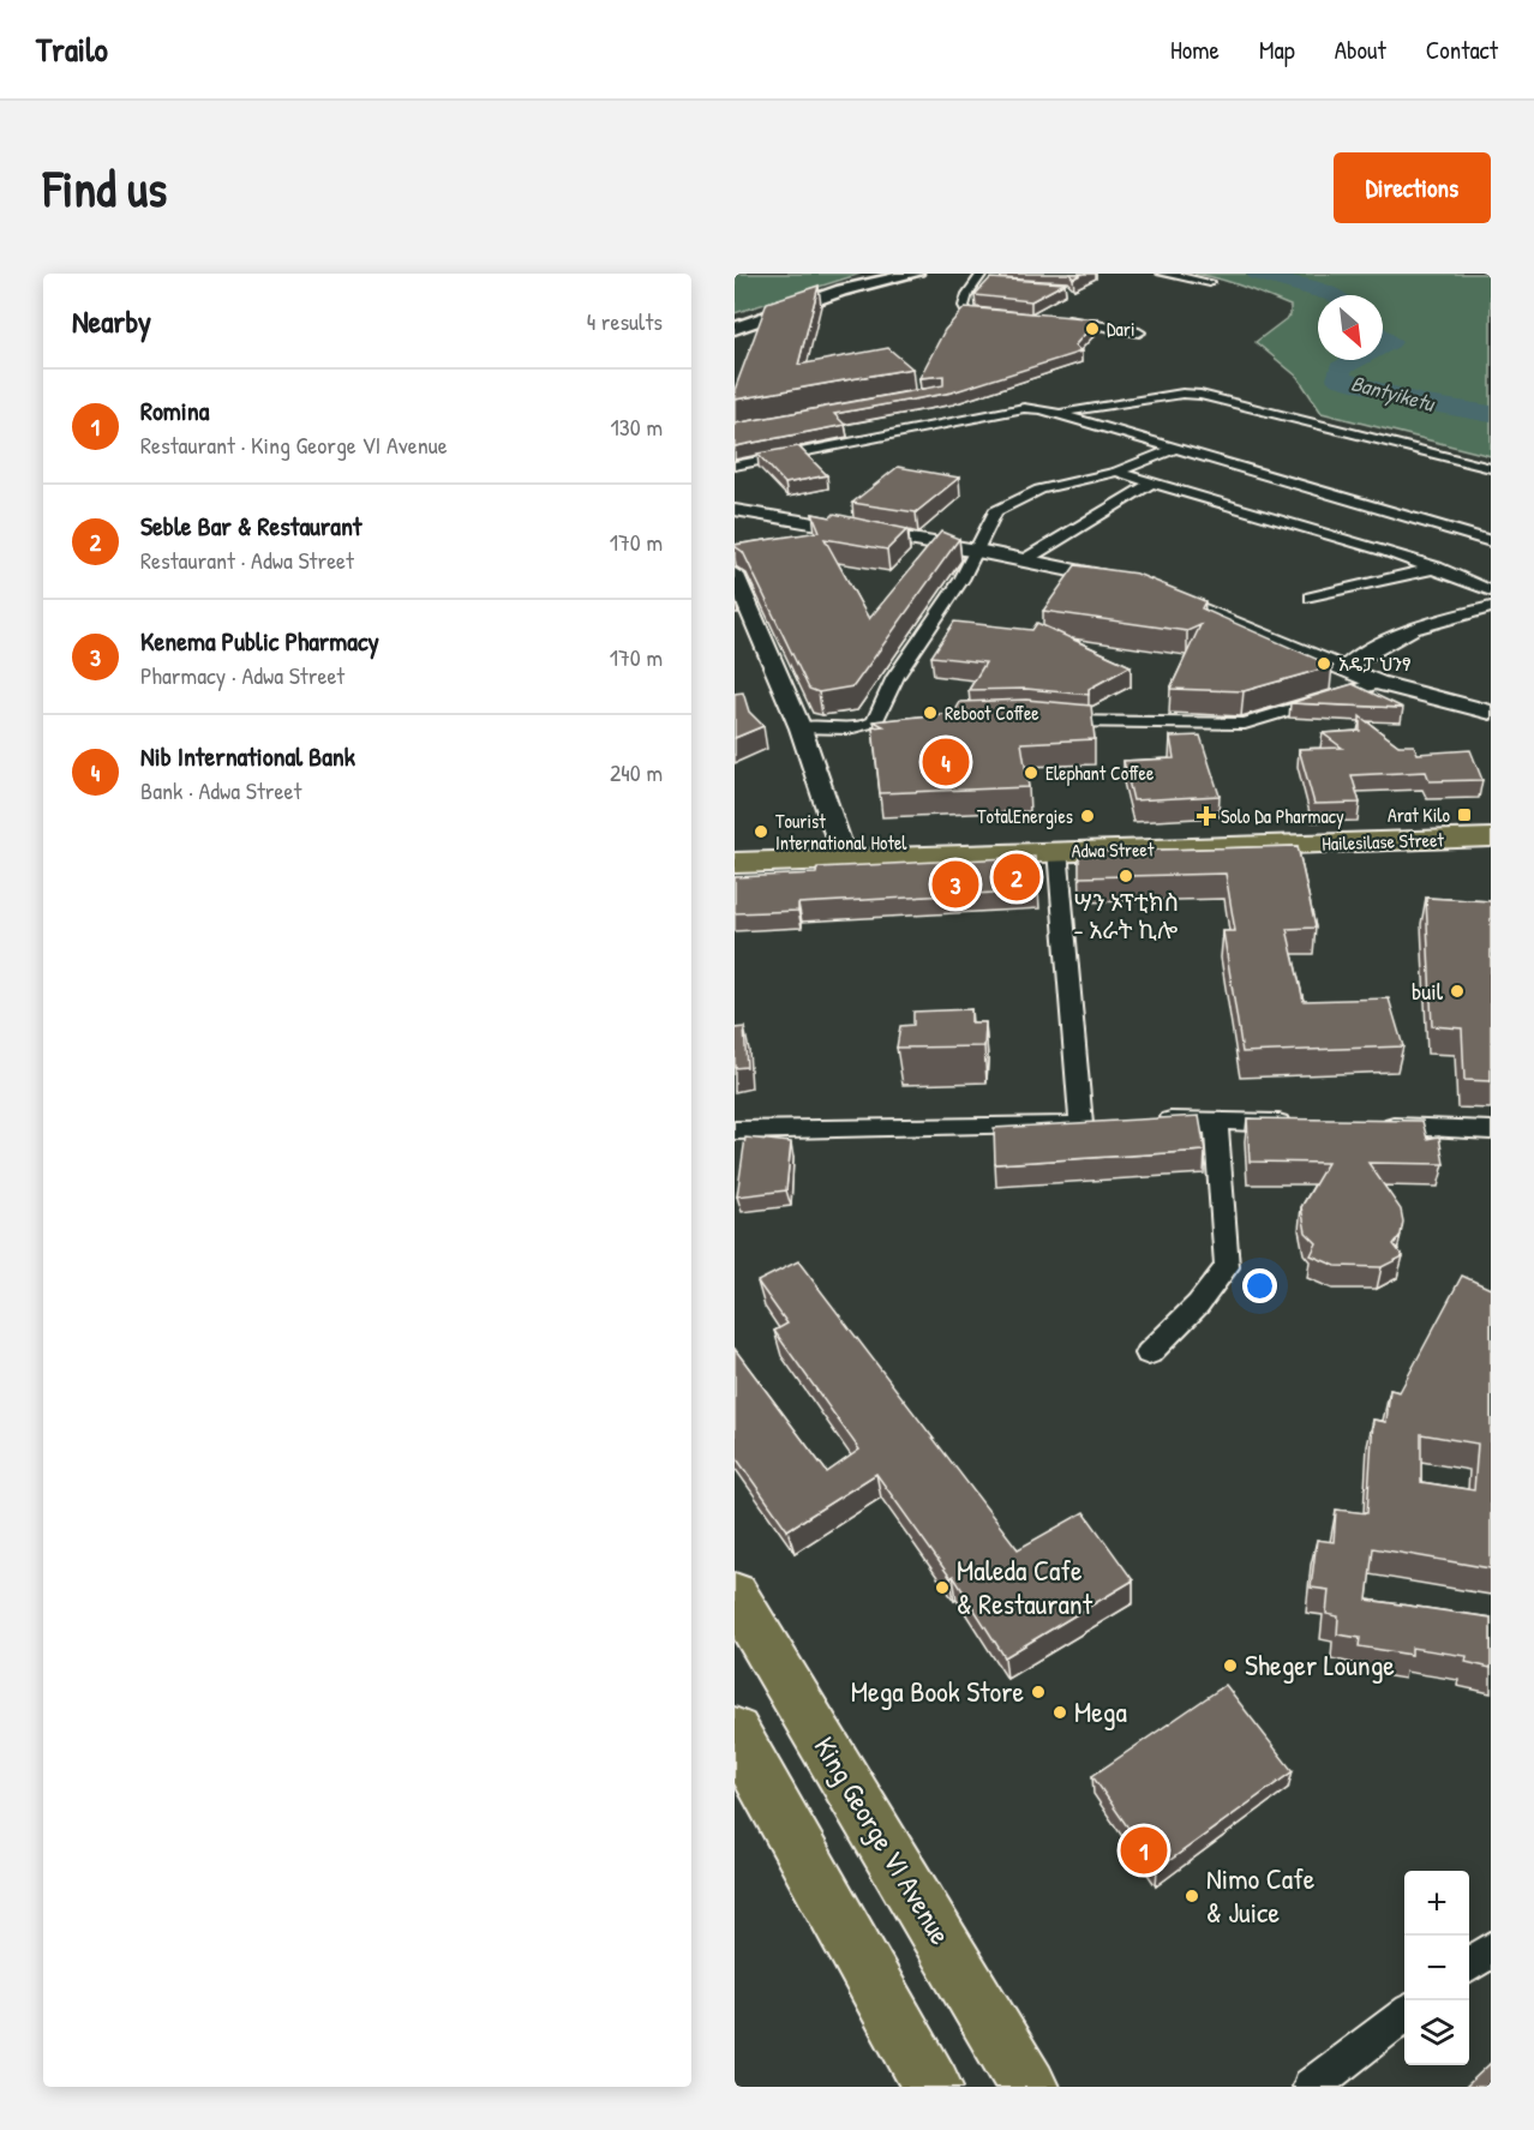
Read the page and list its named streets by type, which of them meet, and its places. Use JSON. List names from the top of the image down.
{
  "streets": {
    "main road": ["Hailesilase Street", "Adwa Street", "King George VI Avenue"]
  },
  "crossings": [
    ["Hailesilase Street", "Adwa Street"]
  ],
  "water": ["Bantyiketu"],
  "places": {
    "other": [
      "Dari",
      "አዴፓ ህንፃ",
      "Reboot Coffee",
      "Elephant Coffee",
      "TotalEnergies",
      "Tourist International Hotel",
      "ሣን ኦፕቲክስ - አራት ኪሎ",
      "buil",
      "Maleda Cafe & Restaurant",
      "Sheger Lounge",
      "Mega Book Store",
      "Mega",
      "Nimo Cafe & Juice"
    ],
    "transit": ["Arat Kilo"],
    "health": ["Solo Da Pharmacy"]
  },
  "north": "bottom right",
  "page": {
    "header": "Trailo",
    "nav": [
      "Home",
      "Map",
      "About",
      "Contact"
    ],
    "buttons": "Directions",
    "title": "Find us",
    "heading": ["Nearby", "4 results"],
    "list": [
      {
        "mark": "1",
        "name": "Romina",
        "note": "Restaurant · King George VI Avenue",
        "value": "130 m"
      },
      {
        "mark": "2",
        "name": "Seble Bar & Restaurant",
        "note": "Restaurant · Adwa Street",
        "value": "170 m"
      },
      {
        "mark": "3",
        "name": "Kenema Public Pharmacy",
        "note": "Pharmacy · Adwa Street",
        "value": "170 m"
      },
      {
        "mark": "4",
        "name": "Nib International Bank",
        "note": "Bank · Adwa Street",
        "value": "240 m"
      }
    ],
    "pins": [
      "4",
      "2",
      "3",
      "1"
    ],
    "map_buttons": ["+", "−"]
  }
}
